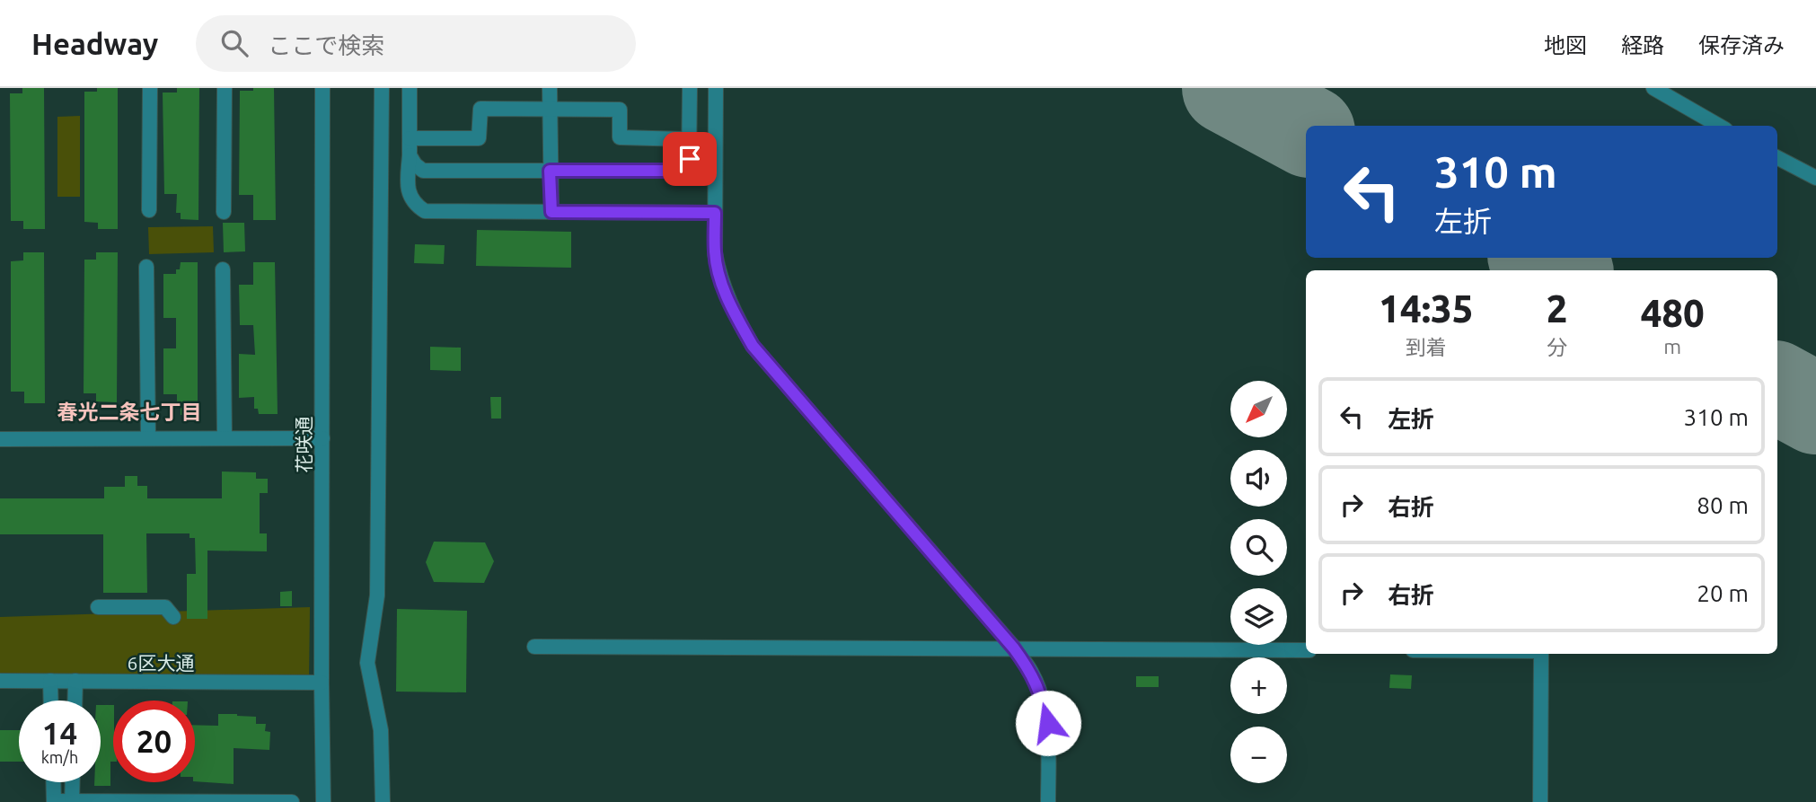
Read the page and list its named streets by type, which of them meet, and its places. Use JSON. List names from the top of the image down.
{
  "streets": {
    "street": ["花咲通", "6区大通"]
  },
  "crossings": [
    ["花咲通", "6区大通"]
  ],
  "districts": ["春光二条七丁目"],
  "north": "bottom left",
  "page": {
    "header": "Headway",
    "search": "ここで検索",
    "nav": ["地図", "経路", "保存済み"],
    "turn": ["310 m", "左折"],
    "eta": [
      "14:35",
      "到着",
      "2",
      "分",
      "480",
      "m"
    ],
    "list": [
      {
        "name": "左折",
        "value": "310 m"
      },
      {
        "name": "右折",
        "value": "80 m"
      },
      {
        "name": "右折",
        "value": "20 m"
      }
    ],
    "map_buttons": ["+", "−"],
    "speed": "14 km/h",
    "limit": "20"
  }
}
